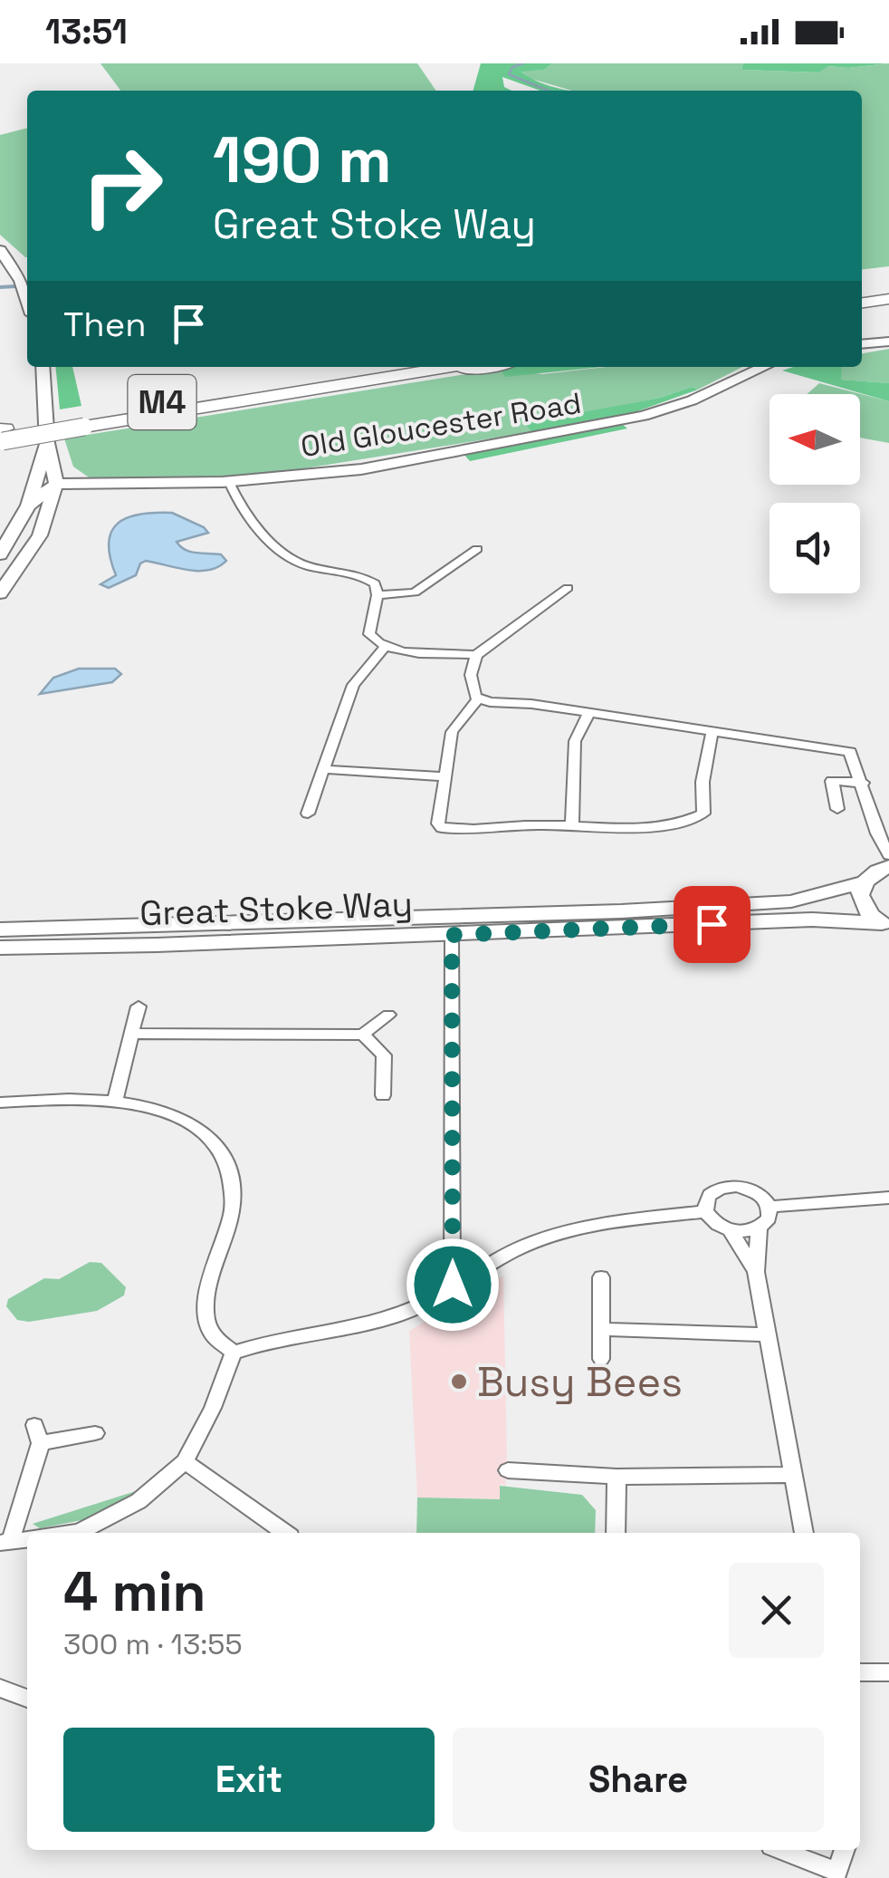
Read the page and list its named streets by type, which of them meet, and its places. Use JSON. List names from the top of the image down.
{
  "streets": {
    "highway": ["M4"],
    "main road": ["Old Gloucester Road", "Great Stoke Way"]
  },
  "places": ["Busy Bees"],
  "north": "left",
  "page": {
    "status": "13:51",
    "turn": ["190 m", "Great Stoke Way"],
    "then": "Then",
    "heading": ["4 min", "300 m · 13:55"],
    "buttons": ["Exit", "Share"]
  }
}
